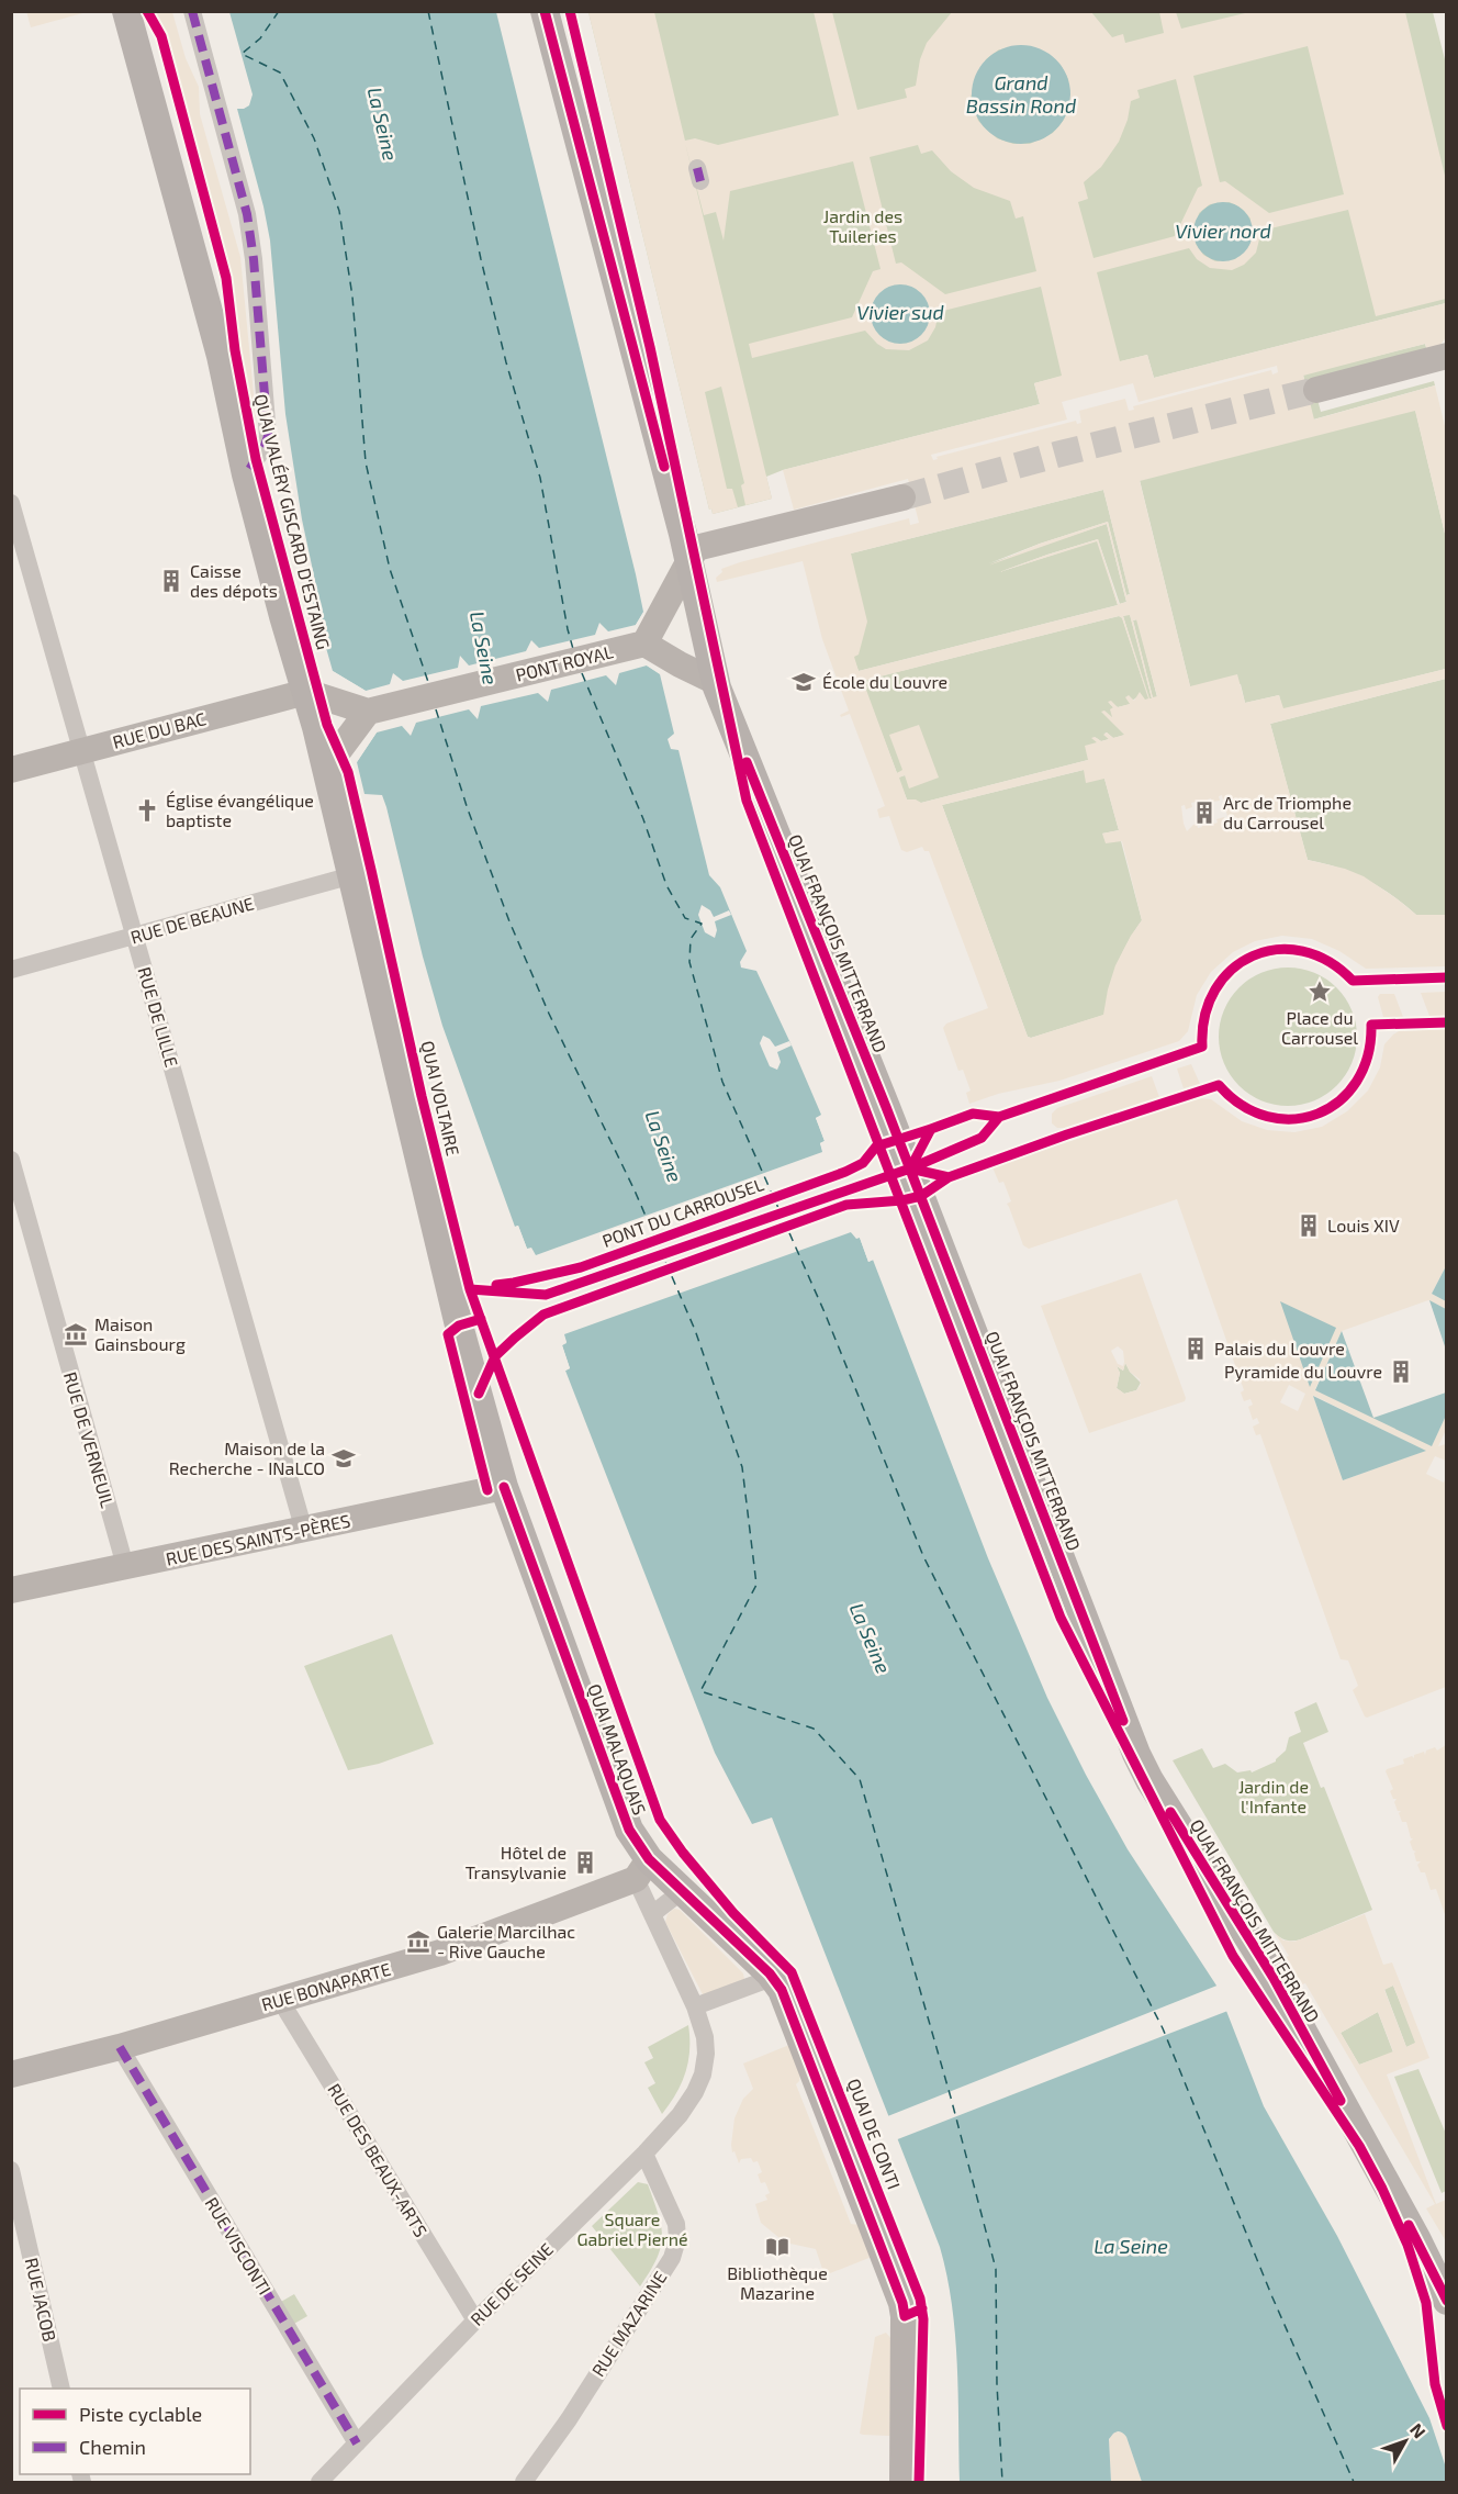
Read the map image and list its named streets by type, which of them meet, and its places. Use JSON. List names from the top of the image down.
{
  "streets": {
    "main road": [
      "QUAI VALÉRY GISCARD D'ESTAING",
      "PONT ROYAL",
      "RUE DU BAC",
      "QUAI FRANÇOIS MITTERRAND",
      "QUAI VOLTAIRE",
      "RUE DES SAINTS-PÈRES",
      "QUAI MALAQUAIS",
      "RUE BONAPARTE",
      "QUAI DE CONTI"
    ],
    "street": [
      "RUE DE BEAUNE",
      "RUE DE LILLE",
      "RUE DE VERNEUIL",
      "RUE DES BEAUX-ARTS",
      "RUE VISCONTI",
      "RUE DE SEINE",
      "RUE JACOB",
      "RUE MAZARINE"
    ],
    "cycle path": ["PONT DU CARROUSEL"]
  },
  "crossings": [
    ["QUAI VALÉRY GISCARD D'ESTAING", "RUE DU BAC"],
    ["QUAI VALÉRY GISCARD D'ESTAING", "QUAI VOLTAIRE"],
    ["RUE DU BAC", "RUE DE LILLE"],
    ["RUE DU BAC", "QUAI VOLTAIRE"],
    ["RUE DE BEAUNE", "RUE DE LILLE"],
    ["RUE DE BEAUNE", "QUAI VOLTAIRE"],
    ["RUE DE LILLE", "RUE DES SAINTS-PÈRES"],
    ["QUAI VOLTAIRE", "RUE DES SAINTS-PÈRES"],
    ["QUAI VOLTAIRE", "QUAI MALAQUAIS"],
    ["RUE DE VERNEUIL", "RUE DES SAINTS-PÈRES"],
    ["RUE DES SAINTS-PÈRES", "QUAI MALAQUAIS"],
    ["QUAI MALAQUAIS", "RUE BONAPARTE"],
    ["QUAI MALAQUAIS", "QUAI DE CONTI"],
    ["QUAI MALAQUAIS", "RUE DE SEINE"],
    ["RUE BONAPARTE", "RUE DES BEAUX-ARTS"],
    ["RUE BONAPARTE", "RUE VISCONTI"],
    ["RUE DES BEAUX-ARTS", "RUE DE SEINE"],
    ["RUE VISCONTI", "RUE DE SEINE"],
    ["RUE DE SEINE", "RUE MAZARINE"]
  ],
  "water": [
    "Grand Bassin Rond",
    "La Seine",
    "Vivier nord",
    "Vivier sud"
  ],
  "parks": ["Jardin des Tuileries", "Jardin de l'Infante", "Square Gabriel Pierné"],
  "places": {
    "building": [
      "Caisse des dépots",
      "Arc de Triomphe du Carrousel",
      "Louis XIV",
      "Palais du Louvre",
      "Pyramide du Louvre",
      "Hôtel de Transylvanie"
    ],
    "school or university": ["École du Louvre", "Maison de la Recherche - INaLCO"],
    "church": ["Église évangélique baptiste"],
    "place": ["Place du Carrousel"],
    "museum": ["Maison Gainsbourg", "Galerie Marcilhac - Rive Gauche"],
    "library": ["Bibliothèque Mazarine"]
  },
  "legend": ["Piste cyclable", "Chemin"],
  "north": "top right"
}
